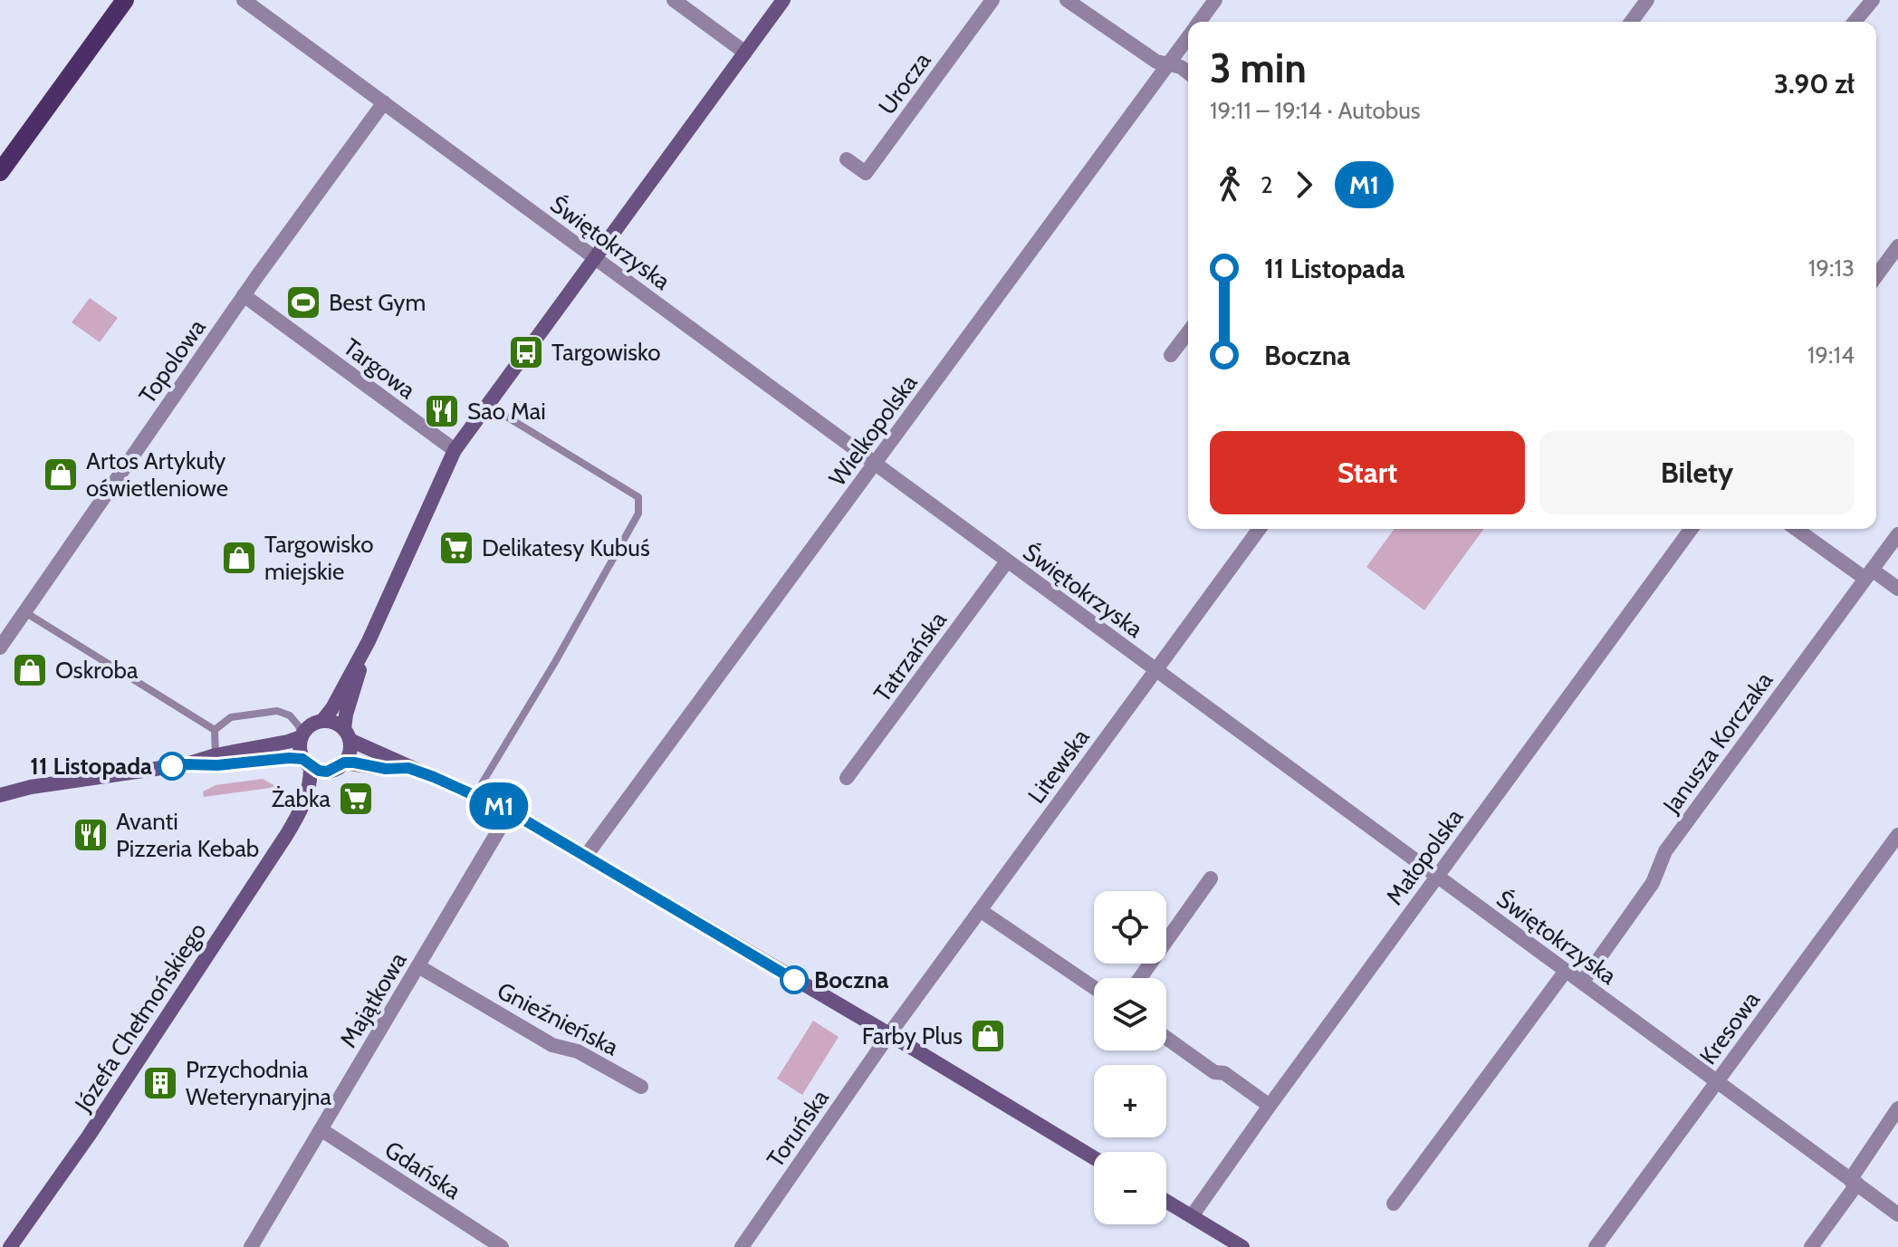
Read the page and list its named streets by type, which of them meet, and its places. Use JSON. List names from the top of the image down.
{
  "streets": {
    "street": [
      "Urocza",
      "Świętokrzyska",
      "Topolowa",
      "Targowa",
      "Wielkopolska",
      "Tatrzańska",
      "Janusza Korczaka",
      "Litewska",
      "Małopolska",
      "Majątkowa",
      "Józefa Chełmońskiego",
      "Gnieźnieńska",
      "Kresowa",
      "Toruńska",
      "Gdańska"
    ]
  },
  "crossings": [
    ["Świętokrzyska", "Topolowa"],
    ["Świętokrzyska", "Wielkopolska"],
    ["Świętokrzyska", "Tatrzańska"],
    ["Świętokrzyska", "Janusza Korczaka"],
    ["Świętokrzyska", "Litewska"],
    ["Świętokrzyska", "Małopolska"],
    ["Świętokrzyska", "Kresowa"],
    ["Topolowa", "Targowa"],
    ["Litewska", "Toruńska"],
    ["Majątkowa", "Gnieźnieńska"],
    ["Majątkowa", "Gdańska"]
  ],
  "places": {
    "sports": ["Best Gym"],
    "bus stop": ["Targowisko"],
    "restaurant": ["Sao Mai", "Avanti Pizzeria Kebab"],
    "shop": [
      "Artos Artykuły oświetleniowe",
      "Targowisko miejskie",
      "Oskroba",
      "Farby Plus"
    ],
    "supermarket": ["Delikatesy Kubuś", "Żabka"],
    "other": ["11 Listopada", "Boczna"],
    "building": ["Przychodnia Weterynaryjna"]
  },
  "lines": ["bus line M1"],
  "page": {
    "on_map": "M1",
    "heading": ["3 min", "19:11 – 19:14 · Autobus", "3.90 zł"],
    "legs": ["2", "M1"],
    "list": [
      {
        "name": "11 Listopada",
        "value": "19:13"
      },
      {
        "name": "Boczna",
        "value": "19:14"
      }
    ],
    "buttons": ["Start", "Bilety"],
    "map_buttons": ["+", "−"]
  }
}
